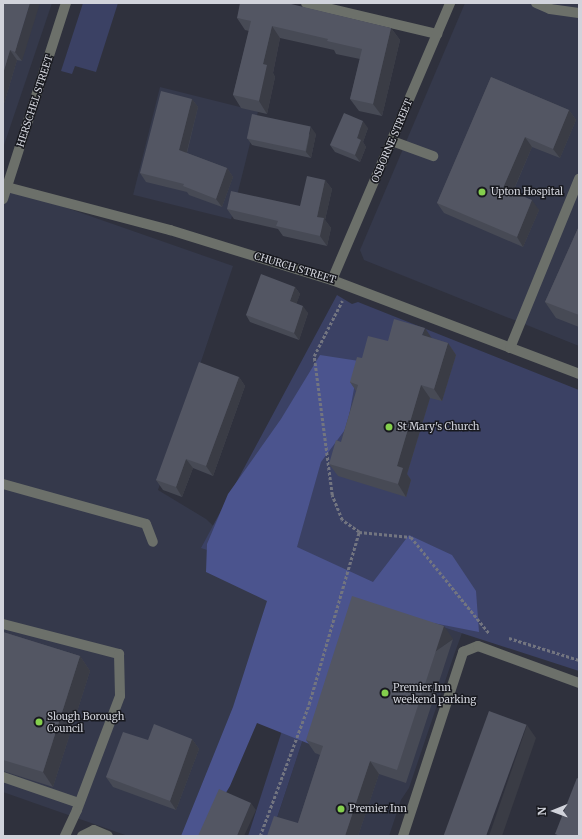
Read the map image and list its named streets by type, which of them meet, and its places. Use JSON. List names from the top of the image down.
{
  "streets": {
    "street": ["HERSCHEL STREET", "OSBORNE STREET", "CHURCH STREET"]
  },
  "crossings": [
    ["HERSCHEL STREET", "CHURCH STREET"],
    ["OSBORNE STREET", "CHURCH STREET"]
  ],
  "places": [
    "Upton Hospital",
    "St Mary's Church",
    "Premier Inn weekend parking",
    "Slough Borough Council",
    "Premier Inn"
  ],
  "north": "left"
}
